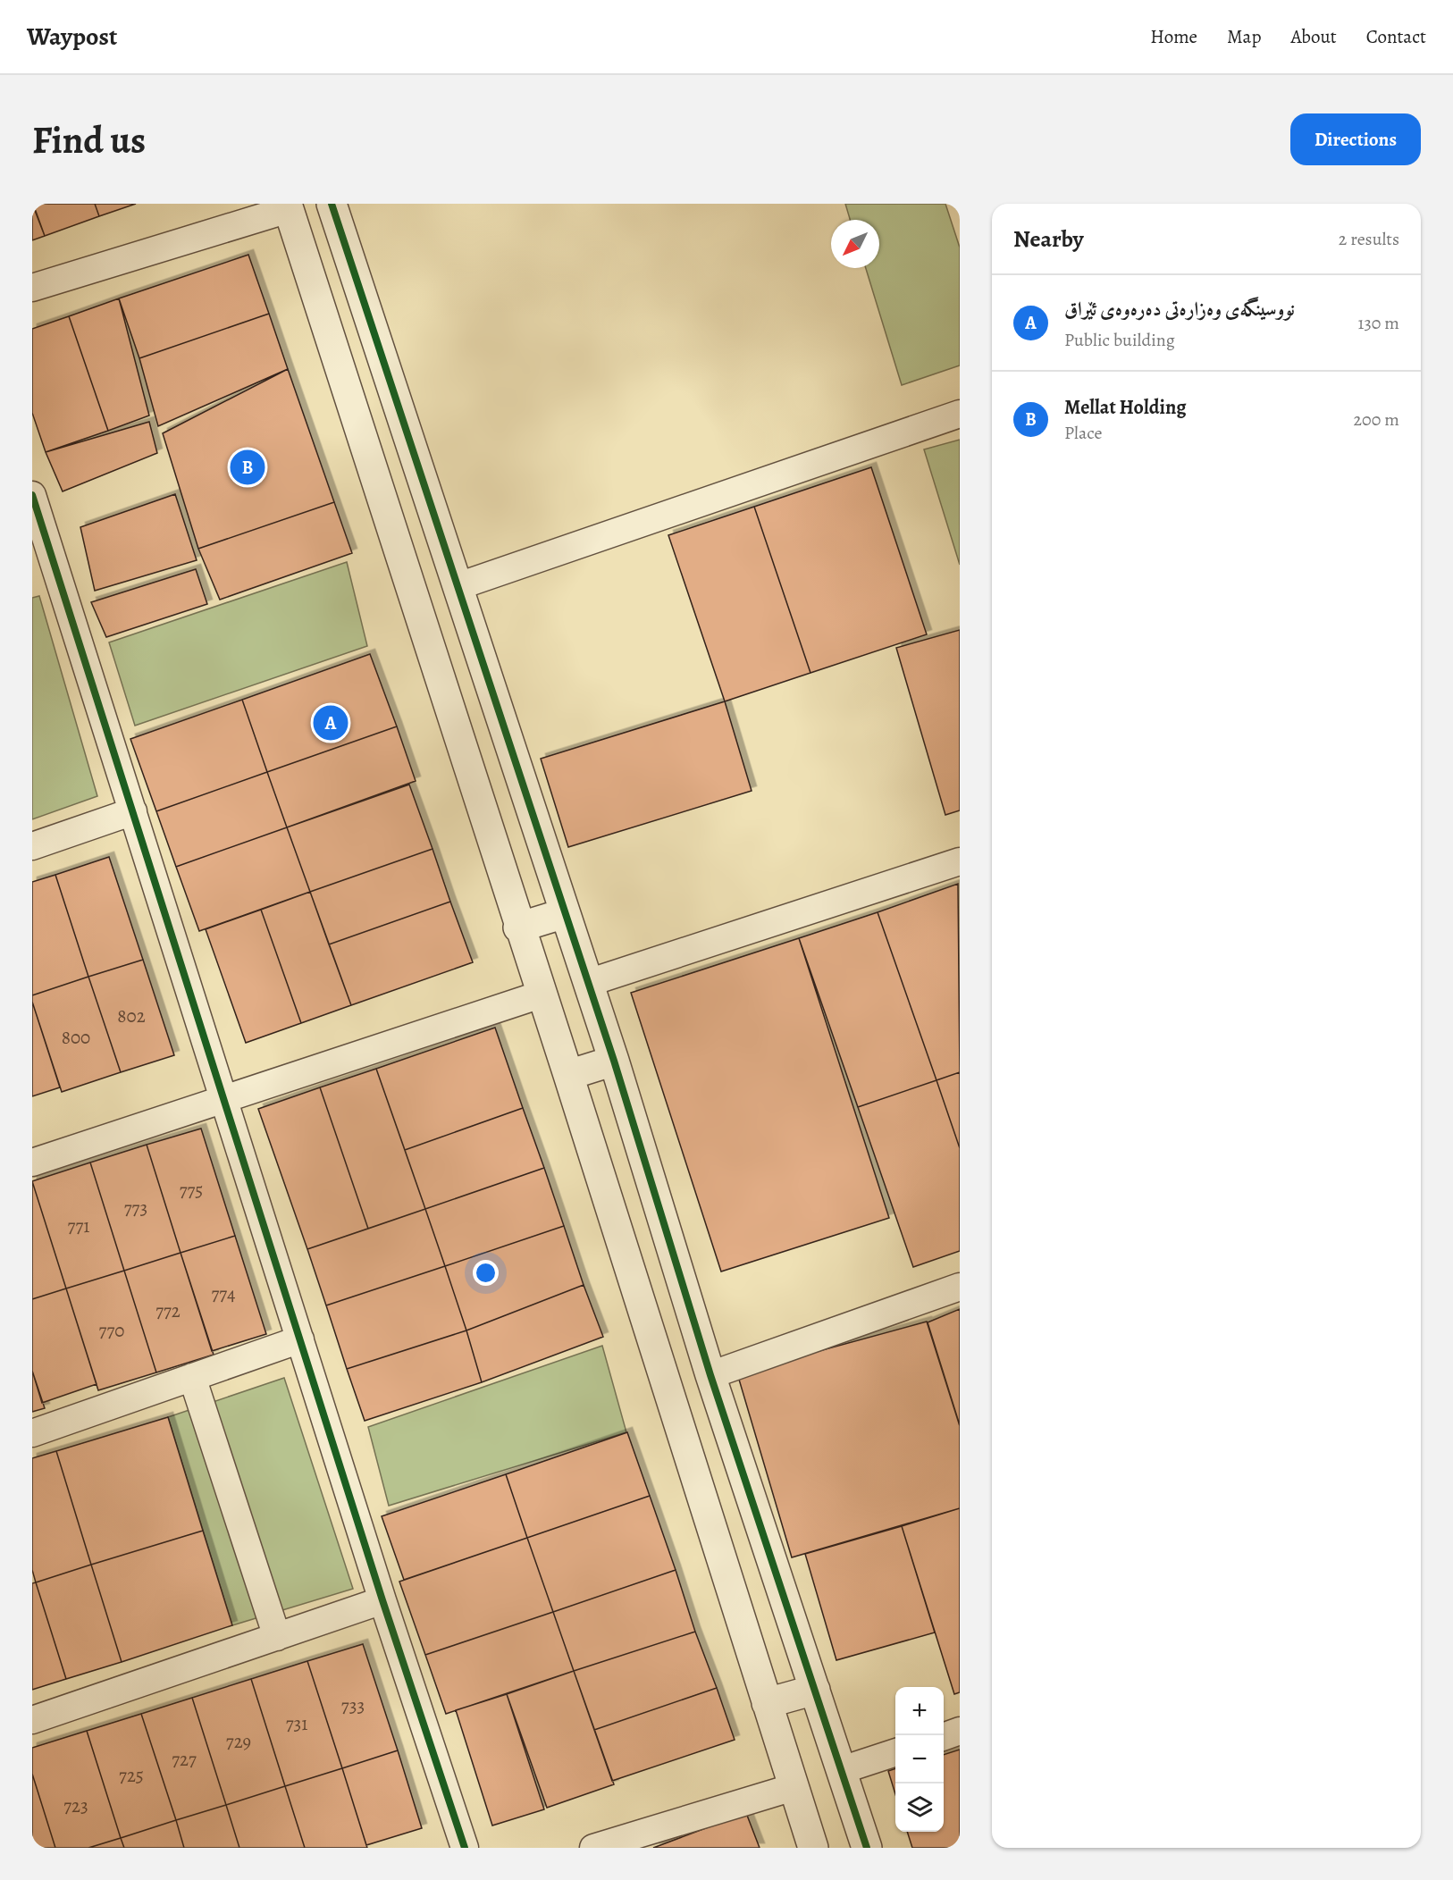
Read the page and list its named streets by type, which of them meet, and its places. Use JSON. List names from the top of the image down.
{
  "house_numbers": [
    "802",
    "800",
    "775",
    "773",
    "771",
    "774",
    "772",
    "770",
    "733",
    "731",
    "729",
    "727",
    "725",
    "723"
  ],
  "north": "bottom left",
  "page": {
    "header": "Waypost",
    "nav": [
      "Home",
      "Map",
      "About",
      "Contact"
    ],
    "buttons": "Directions",
    "title": "Find us",
    "heading": ["Nearby", "2 results"],
    "list": [
      {
        "mark": "A",
        "name": "نووسینگەی وەزارەتی دەرەوەی ئێراق",
        "note": "Public building",
        "value": "130 m"
      },
      {
        "mark": "B",
        "name": "Mellat Holding",
        "note": "Place",
        "value": "200 m"
      }
    ],
    "pins": ["B", "A"],
    "map_buttons": ["+", "−"]
  }
}
